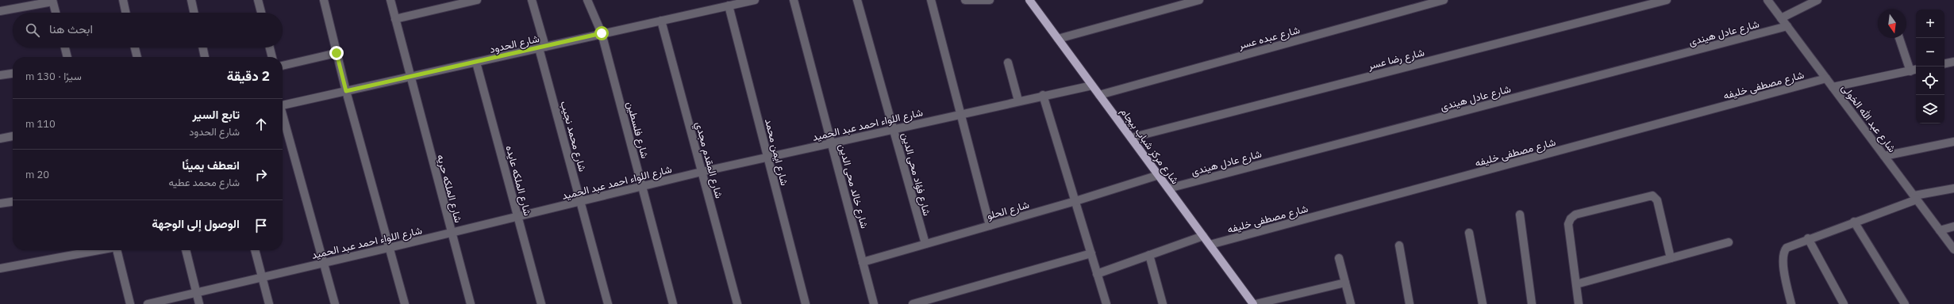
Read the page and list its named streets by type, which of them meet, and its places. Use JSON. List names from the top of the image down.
{
  "streets": {
    "main road": ["شارع مركز شباب بيجام"],
    "street": [
      "شارع عادل هيندى",
      "شارع عبده عسر",
      "شارع الحدود",
      "شارع رضا عسر",
      "شارع مصطفى خليفه",
      "شارع عبد الله الخولى",
      "شارع اللواء احمد عبد الحميد",
      "شارع فلسطين",
      "شارع محمد نجيب",
      "شارع ايمن محمد",
      "شارع المقدم مجدي",
      "شارع فؤاد محى الدين",
      "شارع الملكه عايده",
      "شارع خالد محى الدين",
      "شارع الملكه حريه",
      "شارع الحلو"
    ]
  },
  "crossings": [
    ["شارع عادل هيندى", "شارع عبد الله الخولى"],
    ["شارع عادل هيندى", "شارع مركز شباب بيجام"],
    ["شارع عبده عسر", "شارع مركز شباب بيجام"],
    ["شارع الحدود", "شارع فلسطين"],
    ["شارع الحدود", "شارع محمد نجيب"],
    ["شارع الحدود", "شارع ايمن محمد"],
    ["شارع الحدود", "شارع المقدم مجدي"],
    ["شارع الحدود", "شارع الملكه عايده"],
    ["شارع الحدود", "شارع الملكه حريه"],
    ["شارع رضا عسر", "شارع مركز شباب بيجام"],
    ["شارع مصطفى خليفه", "شارع عبد الله الخولى"],
    ["شارع مصطفى خليفه", "شارع مركز شباب بيجام"],
    ["شارع اللواء احمد عبد الحميد", "شارع فلسطين"],
    ["شارع اللواء احمد عبد الحميد", "شارع محمد نجيب"],
    ["شارع اللواء احمد عبد الحميد", "شارع مركز شباب بيجام"],
    ["شارع اللواء احمد عبد الحميد", "شارع ايمن محمد"],
    ["شارع اللواء احمد عبد الحميد", "شارع المقدم مجدي"],
    ["شارع اللواء احمد عبد الحميد", "شارع فؤاد محى الدين"],
    ["شارع اللواء احمد عبد الحميد", "شارع الملكه عايده"],
    ["شارع اللواء احمد عبد الحميد", "شارع خالد محى الدين"],
    ["شارع اللواء احمد عبد الحميد", "شارع الملكه حريه"],
    ["شارع مركز شباب بيجام", "شارع الحلو"],
    ["شارع فؤاد محى الدين", "شارع الحلو"],
    ["شارع خالد محى الدين", "شارع الحلو"]
  ],
  "north": "bottom",
  "page": {
    "map_buttons": ["+", "−"],
    "search": "ابحث هنا",
    "heading": ["2 دقيقة", "سيرًا · 130 m"],
    "list": [
      ["تابع السير", "شارع الحدود", "110 m"],
      ["انعطف يمينًا", "شارع محمد عطيه", "20 m"],
      "الوصول إلى الوجهة"
    ]
  }
}
